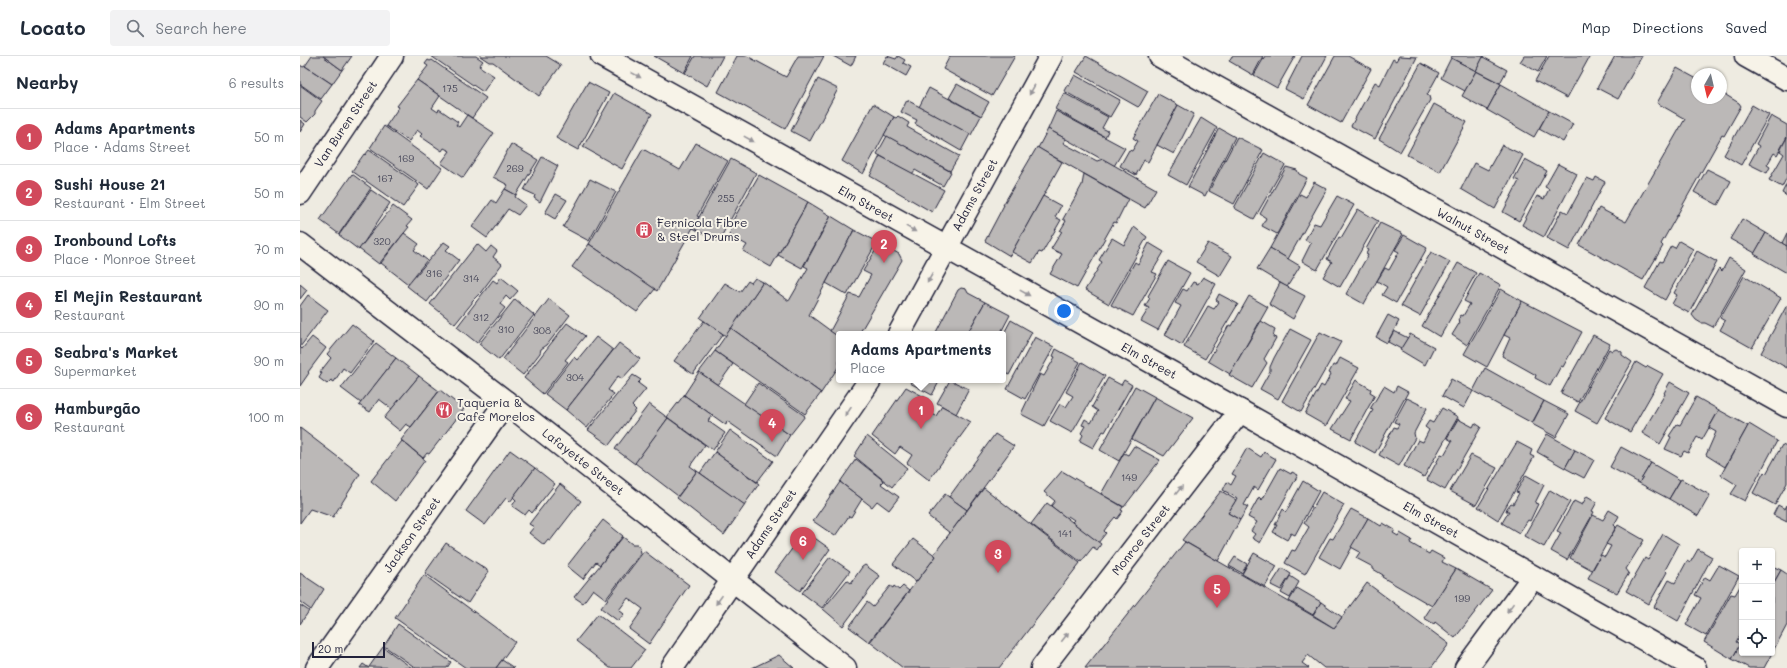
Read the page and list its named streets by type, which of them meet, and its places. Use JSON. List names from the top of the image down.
{
  "streets": {
    "street": [
      "Van Buren Street",
      "Adams Street",
      "Elm Street",
      "Walnut Street",
      "Lafayette Street",
      "Jackson Street",
      "Monroe Street"
    ]
  },
  "crossings": [
    ["Adams Street", "Elm Street"],
    ["Adams Street", "Lafayette Street"],
    ["Elm Street", "Monroe Street"],
    ["Lafayette Street", "Jackson Street"]
  ],
  "one_way": ["Adams Street", "Elm Street", "Monroe Street"],
  "places": {
    "building": ["Fernicola Fibre & Steel Drums"],
    "restaurant": ["Taqueria & Cafe Morelos"]
  },
  "house_numbers": [
    "175",
    "169",
    "269",
    "167",
    "255",
    "320",
    "316",
    "314",
    "312",
    "310",
    "308",
    "304",
    "149",
    "141",
    "199"
  ],
  "scale_bar": "20 m",
  "north": "bottom",
  "page": {
    "header": "Locato",
    "search": "Search here",
    "nav": ["Map", "Directions", "Saved"],
    "heading": ["Nearby", "6 results"],
    "list": [
      {
        "mark": "1",
        "name": "Adams Apartments",
        "note": "Place · Adams Street",
        "value": "50 m"
      },
      {
        "mark": "2",
        "name": "Sushi House 21",
        "note": "Restaurant · Elm Street",
        "value": "50 m"
      },
      {
        "mark": "3",
        "name": "Ironbound Lofts",
        "note": "Place · Monroe Street",
        "value": "70 m"
      },
      {
        "mark": "4",
        "name": "El Mejin Restaurant",
        "note": "Restaurant",
        "value": "90 m"
      },
      {
        "mark": "5",
        "name": "Seabra's Market",
        "note": "Supermarket",
        "value": "90 m"
      },
      {
        "mark": "6",
        "name": "Hamburgão",
        "note": "Restaurant",
        "value": "100 m"
      }
    ],
    "pins": [
      "2",
      "1",
      "4",
      "6",
      "3",
      "5"
    ],
    "popup": ["Adams Apartments", "Place"],
    "map_buttons": ["+", "−"],
    "scale": "20 m"
  }
}
